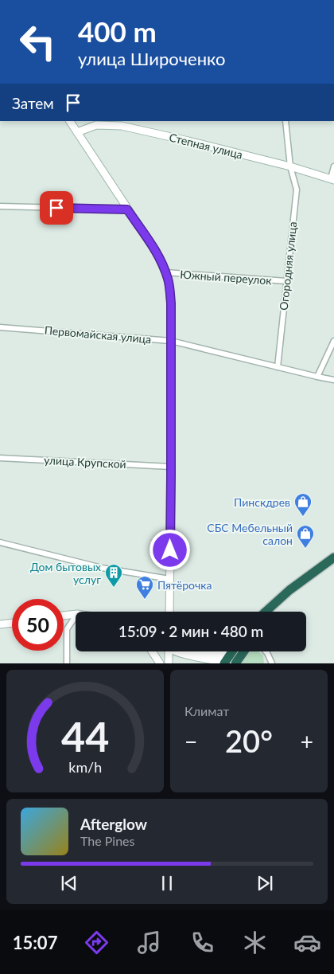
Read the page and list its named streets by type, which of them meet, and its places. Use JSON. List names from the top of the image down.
{
  "streets": {
    "main road": ["Степная улица"],
    "street": [
      "Огородняя улица",
      "Южный переулок",
      "Первомайская улица",
      "улица Крупской"
    ]
  },
  "crossings": [
    ["Степная улица", "Огородняя улица"],
    ["Огородняя улица", "Южный переулок"],
    ["Огородняя улица", "Первомайская улица"]
  ],
  "places": {
    "shop": ["Пинскдрев", "СБС Мебельный салон"],
    "building": ["Дом бытовых услуг"],
    "supermarket": ["Пятёрочка"]
  },
  "page": {
    "turn": ["400 m", "улица Широченко"],
    "then": "Затем",
    "limit": "50",
    "trip": "15:09 · 2 мин · 480 m",
    "tile": "Климат",
    "heat": ["−", "20°", "+"],
    "song": ["Afterglow", "The Pines"],
    "tabs": "15:07",
    "gauge": ["44", "km/h"]
  }
}
